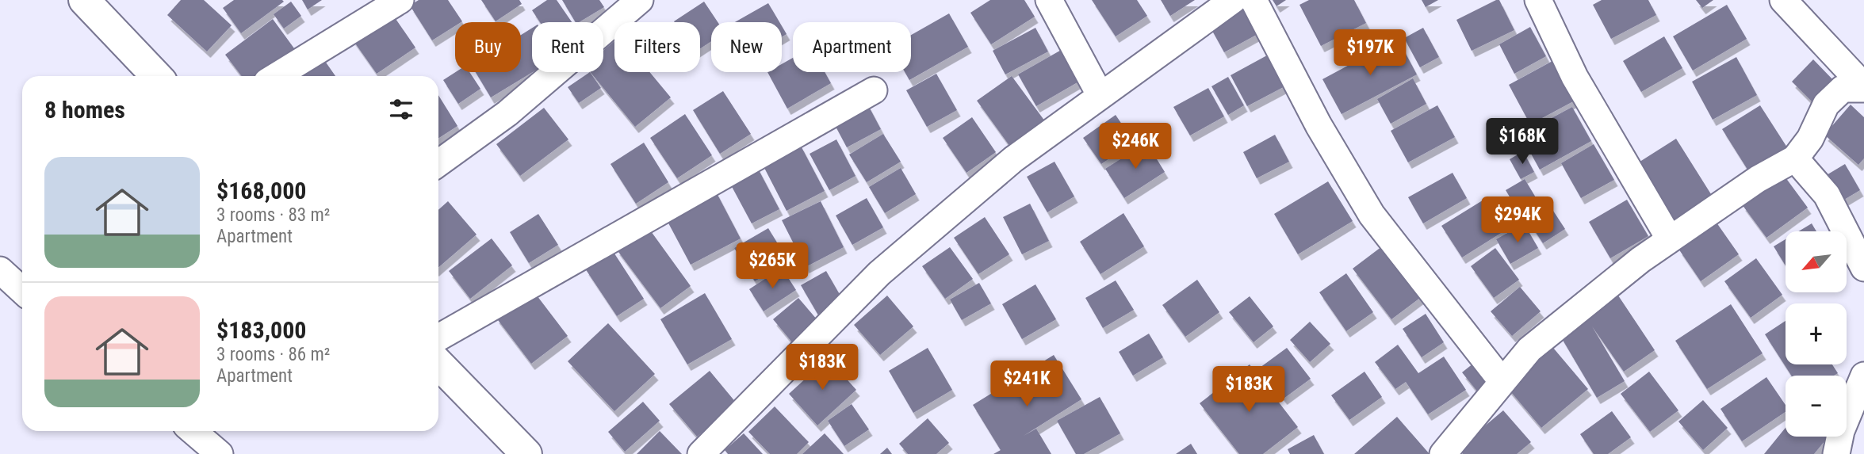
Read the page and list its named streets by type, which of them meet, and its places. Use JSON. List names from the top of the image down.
{
  "north": "bottom left",
  "page": {
    "chip": [
      "Buy",
      "Rent",
      "Filters",
      "New",
      "Apartment"
    ],
    "price": [
      "$197K",
      "$168K",
      "$246K",
      "$294K",
      "$265K",
      "$183K",
      "$241K",
      "$183K"
    ],
    "heading": "8 homes",
    "list": [
      {
        "name": "$168,000",
        "note": "3 rooms · 83 m² · Apartment"
      },
      {
        "name": "$183,000",
        "note": "3 rooms · 86 m² · Apartment"
      }
    ],
    "map_buttons": ["+", "−"]
  }
}
